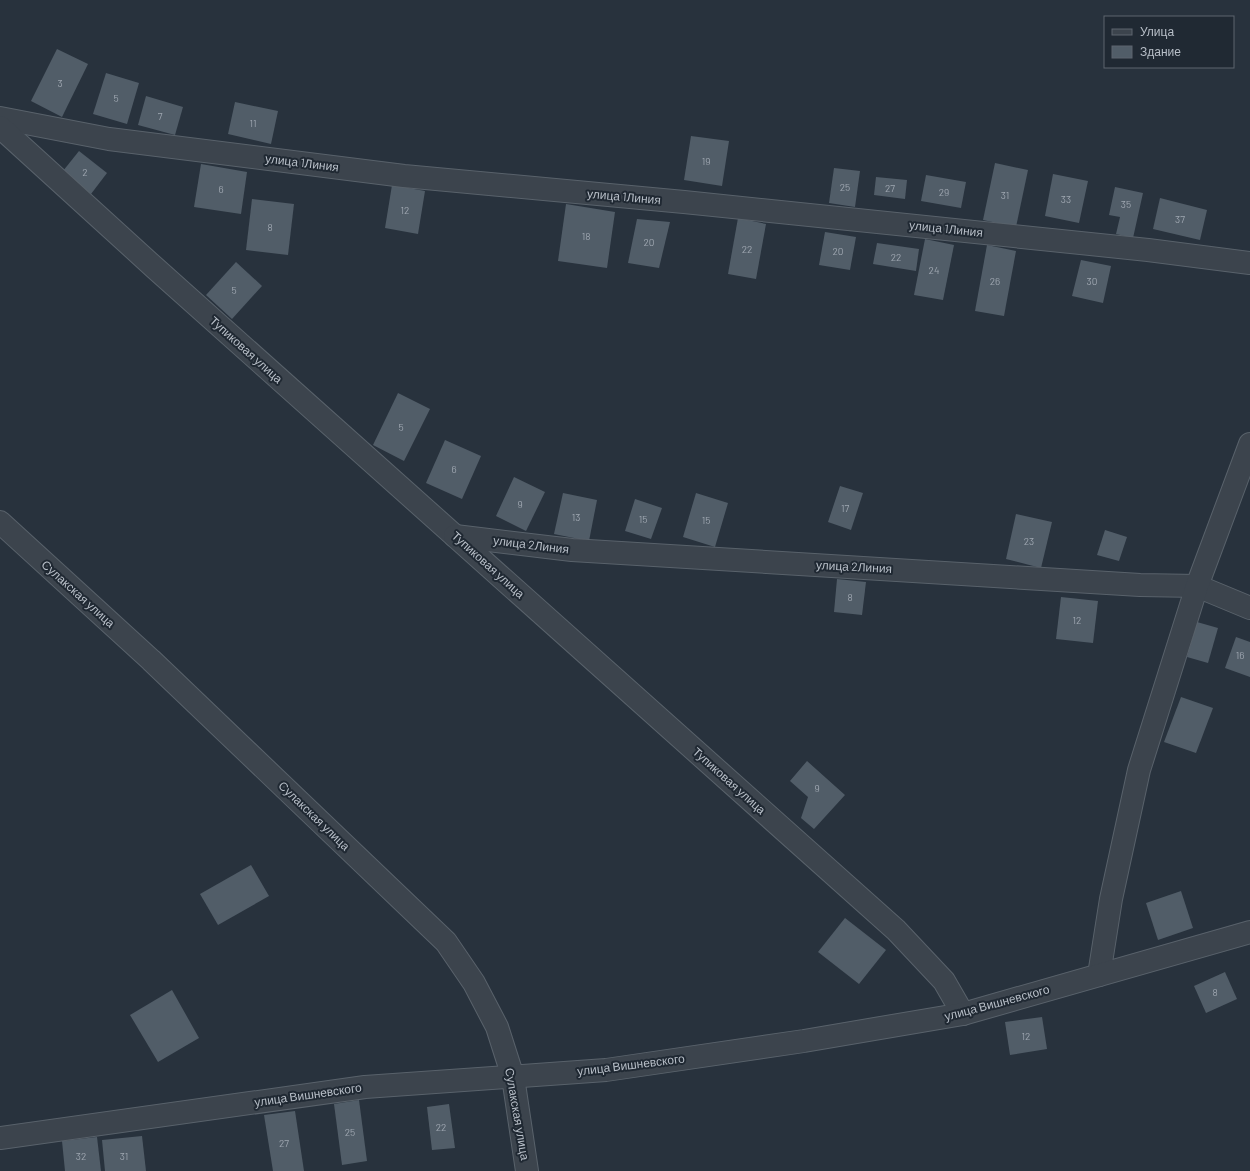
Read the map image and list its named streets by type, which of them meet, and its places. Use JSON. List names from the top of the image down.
{
  "streets": {
    "street": [
      "улица 1Линия",
      "Тупиковая улица",
      "улица 2Линия",
      "Сулакская улица",
      "улица Вишневского"
    ]
  },
  "crossings": [
    ["Тупиковая улица", "улица 2Линия"],
    ["Тупиковая улица", "улица Вишневского"],
    ["Сулакская улица", "улица Вишневского"]
  ],
  "house_numbers": [
    "3",
    "5",
    "7",
    "11",
    "19",
    "2",
    "25",
    "27",
    "6",
    "29",
    "31",
    "33",
    "35",
    "12",
    "37",
    "8",
    "18",
    "20",
    "22",
    "20",
    "22",
    "24",
    "26",
    "30",
    "5",
    "5",
    "6",
    "9",
    "17",
    "13",
    "15",
    "15",
    "23",
    "8",
    "12",
    "16",
    "9",
    "8",
    "12",
    "22",
    "25",
    "27",
    "32",
    "31"
  ],
  "legend": ["Улица", "Здание"]
}
